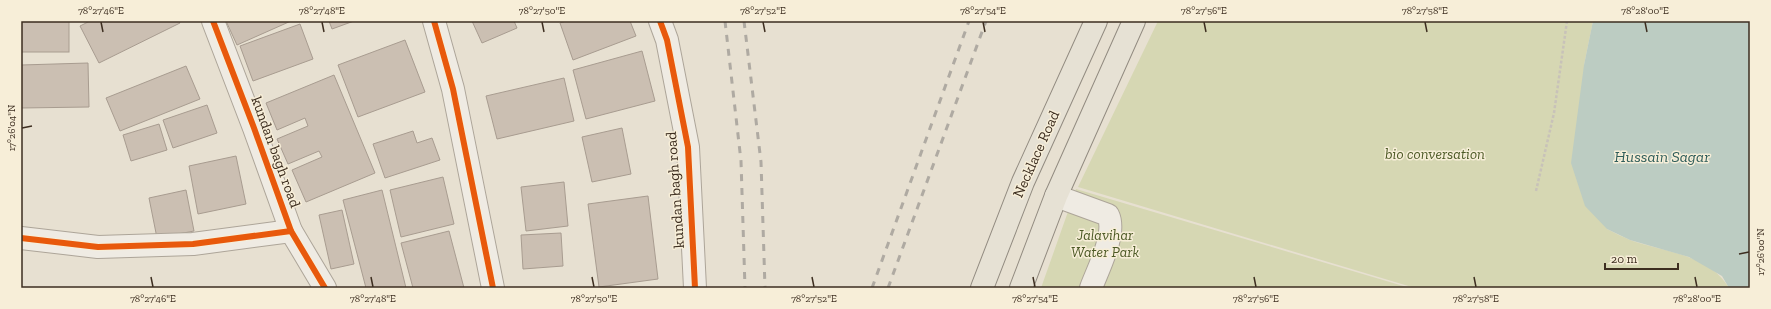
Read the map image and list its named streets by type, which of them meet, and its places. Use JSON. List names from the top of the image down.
{
  "streets": {
    "main road": ["Necklace Road"],
    "street": ["kundan bagh road"]
  },
  "water": ["Hussain Sagar"],
  "parks": ["bio conversation", "Jalavihar Water Park"],
  "scale_bar": "20 m",
  "coordinates": [
    "78°27'46\"E",
    "78°27'48\"E",
    "78°27'50\"E",
    "78°27'52\"E",
    "78°27'54\"E",
    "78°27'56\"E",
    "78°27'58\"E",
    "78°28'00\"E",
    "17°26'04\"N",
    "17°26'00\"N"
  ]
}
